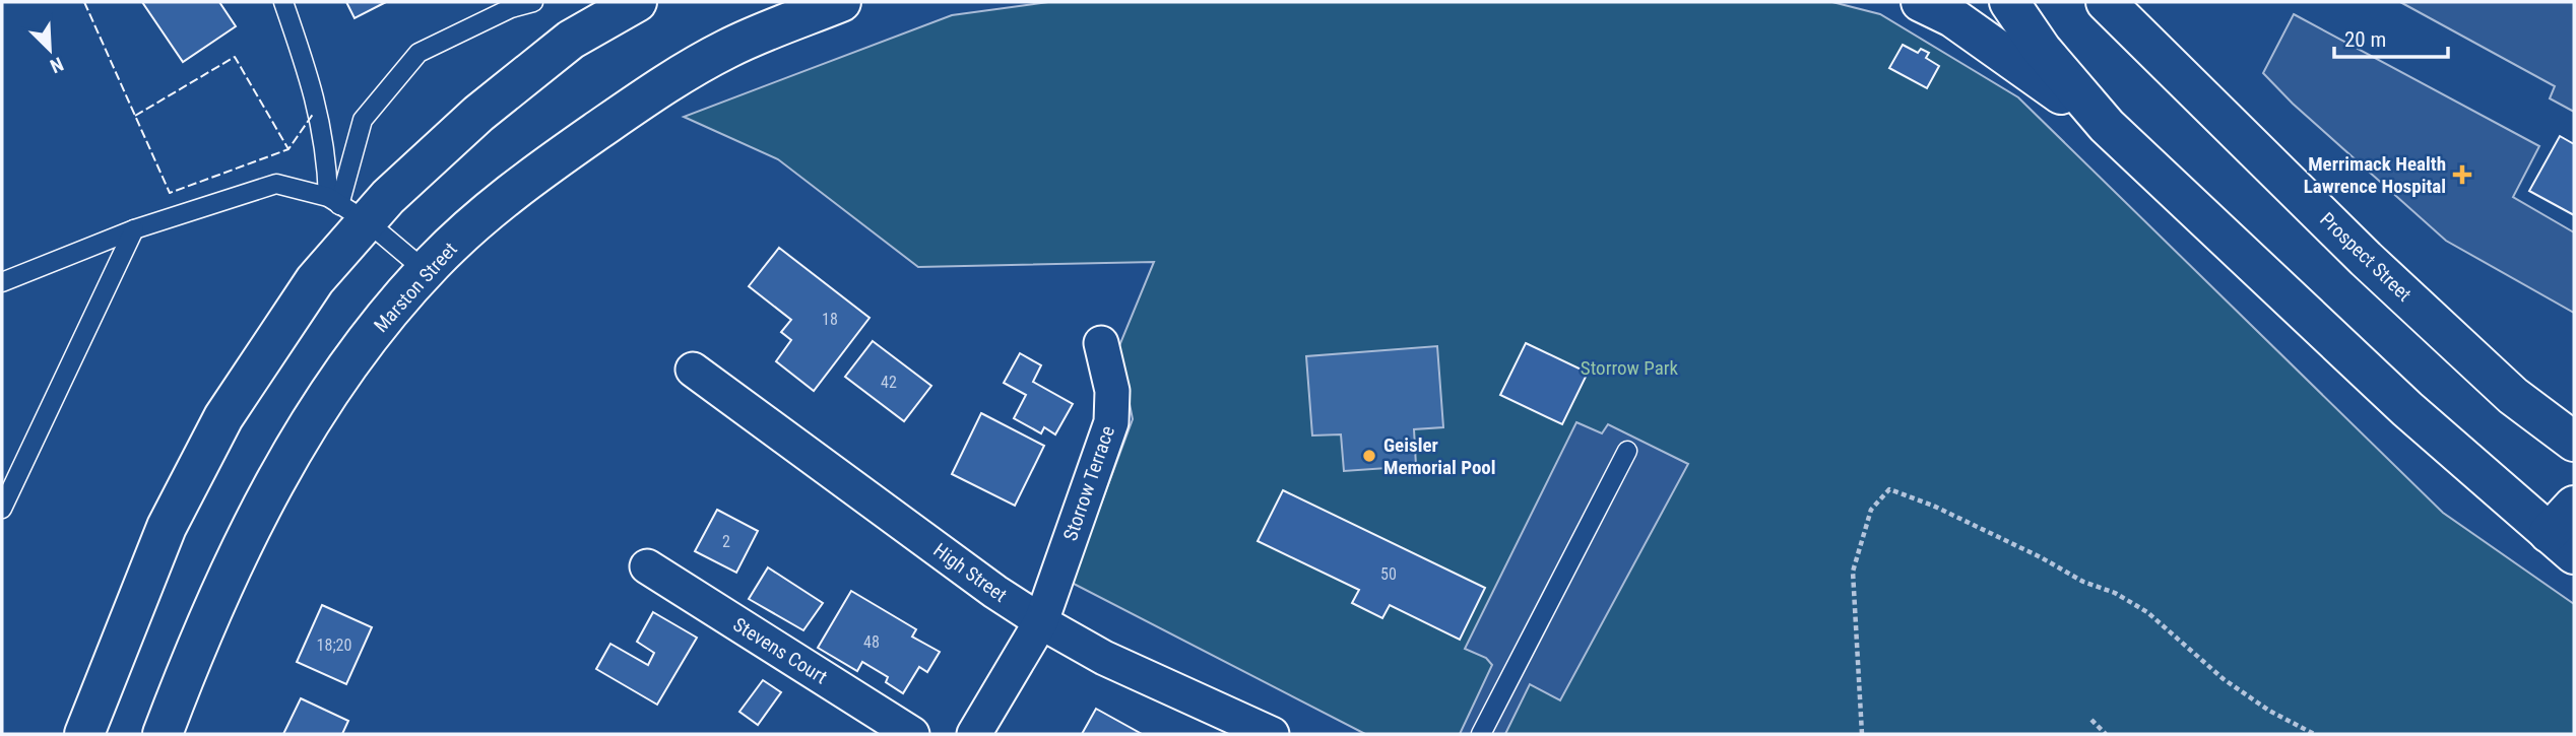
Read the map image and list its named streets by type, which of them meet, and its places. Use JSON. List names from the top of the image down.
{
  "streets": {
    "main road": ["Prospect Street", "Marston Street"],
    "street": ["Storrow Terrace", "High Street", "Stevens Court"]
  },
  "crossings": [
    ["Storrow Terrace", "High Street"]
  ],
  "parks": ["Storrow Park"],
  "places": {
    "health": ["Merrimack Health Lawrence Hospital"],
    "other": ["Geisler Memorial Pool"]
  },
  "house_numbers": [
    "18",
    "42",
    "2",
    "50",
    "48",
    "18;20"
  ],
  "scale_bar": "20 m",
  "north": "bottom right"
}
